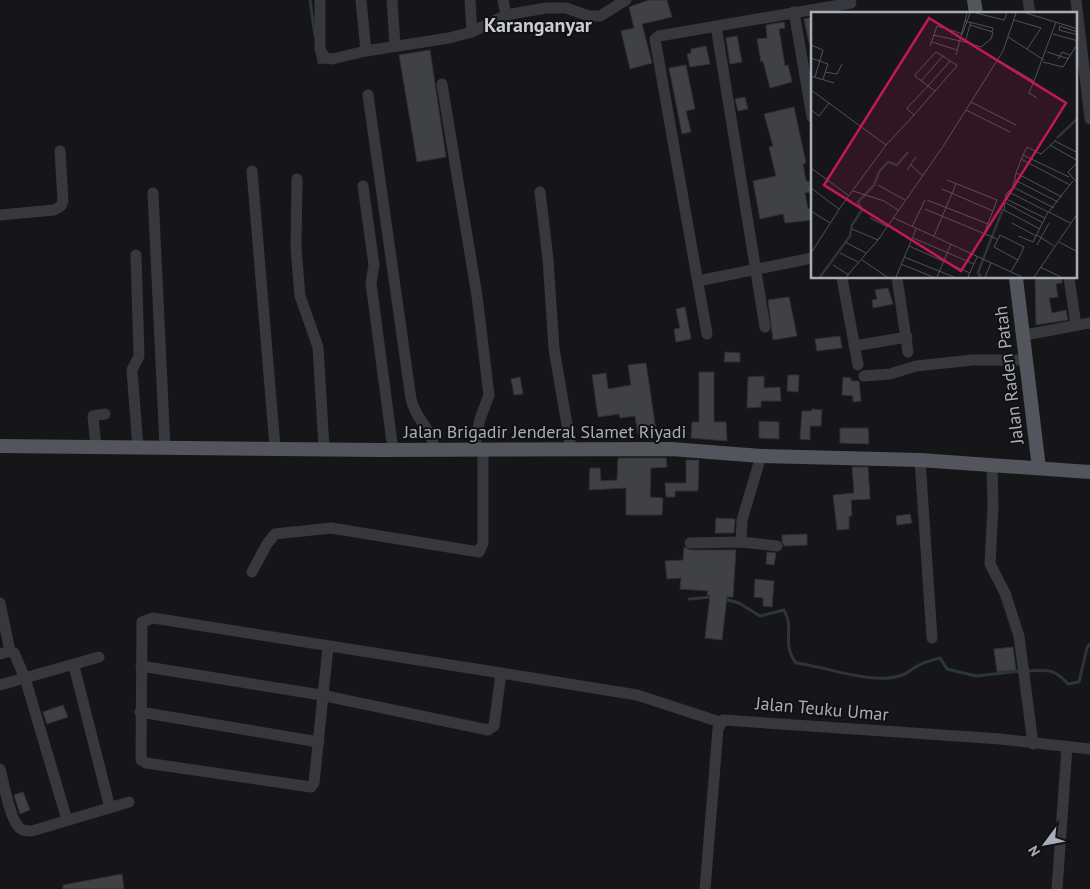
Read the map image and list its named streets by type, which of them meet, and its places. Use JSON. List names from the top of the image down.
{
  "streets": {
    "main road": ["Jalan Raden Patah", "Jalan Brigadir Jenderal Slamet Riyadi"],
    "street": ["Jalan Teuku Umar"]
  },
  "crossings": [
    ["Jalan Raden Patah", "Jalan Brigadir Jenderal Slamet Riyadi"]
  ],
  "districts": ["Karanganyar"],
  "north": "bottom left"
}
